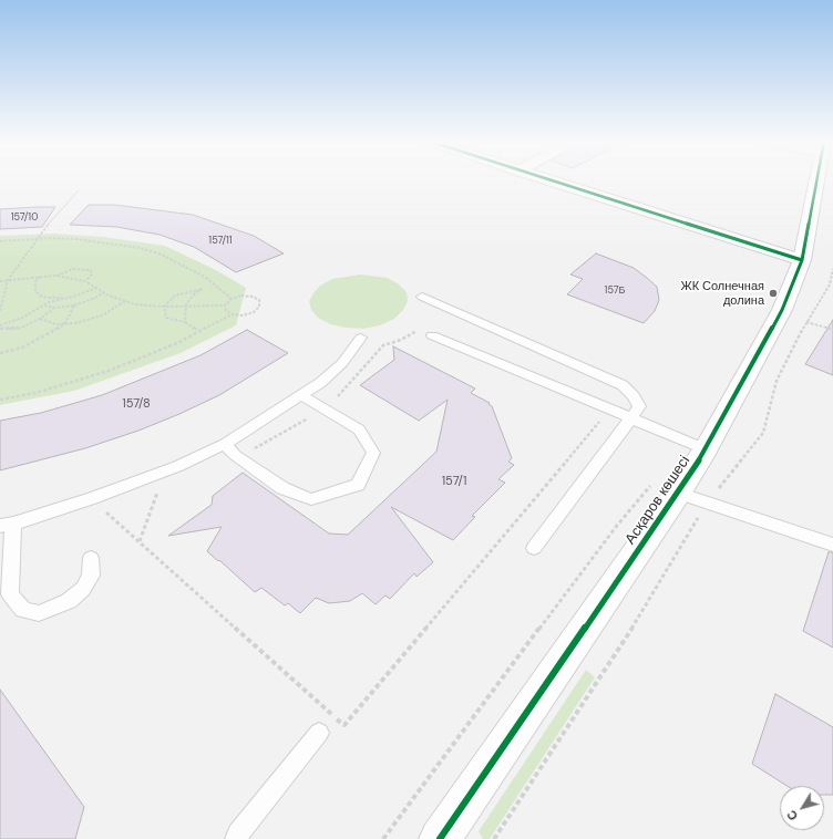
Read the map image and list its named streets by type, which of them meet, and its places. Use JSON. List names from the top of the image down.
{
  "streets": {
    "street": ["Асқаров көшесі"]
  },
  "places": ["ЖК Солнечная долина"],
  "house_numbers": [
    "157/10",
    "157/11",
    "157Б",
    "157/8",
    "157/1"
  ],
  "north": "bottom left"
}
